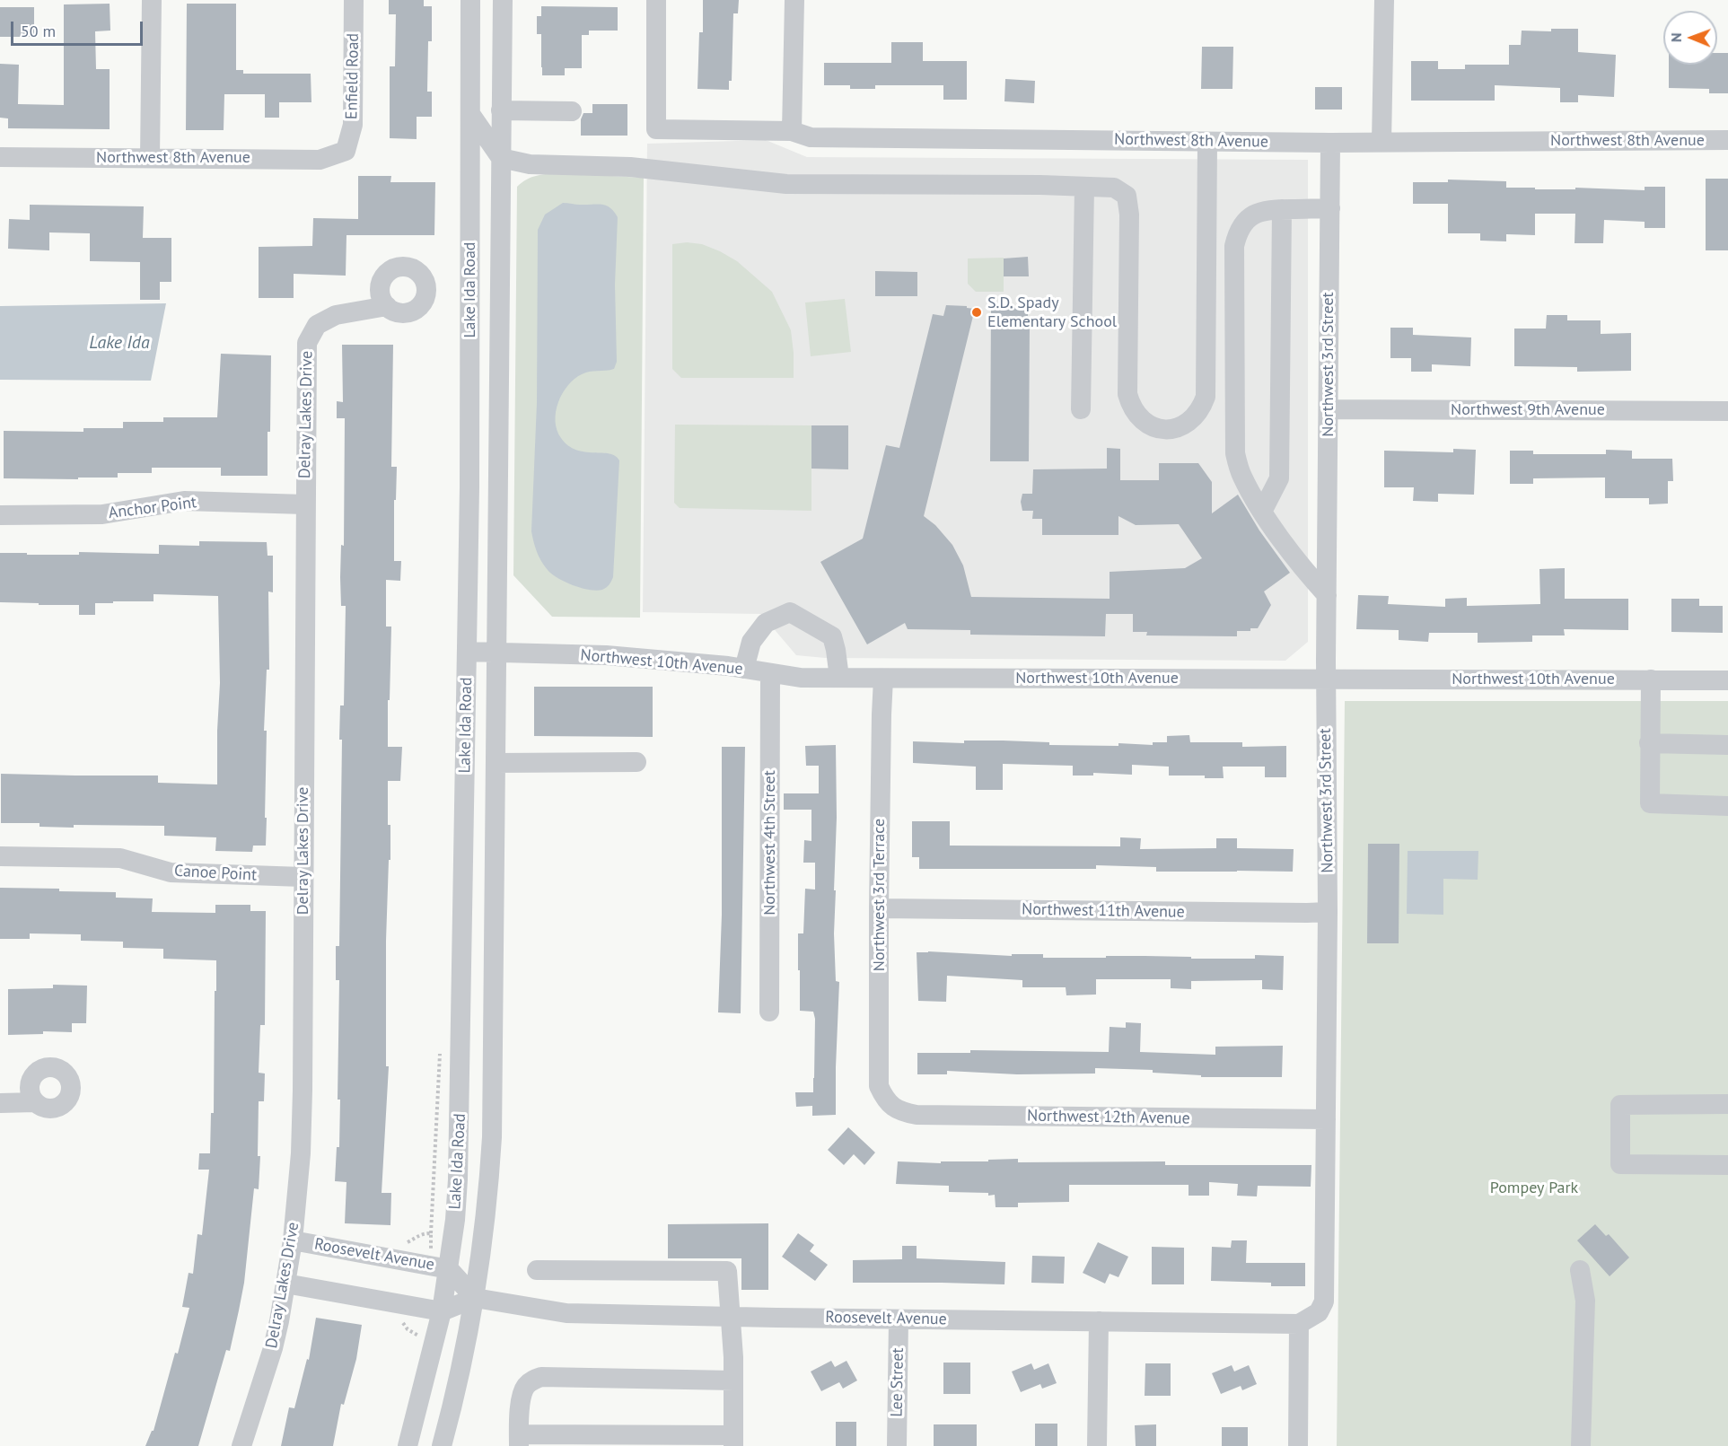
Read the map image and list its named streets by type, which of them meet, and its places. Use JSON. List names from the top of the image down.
{
  "streets": {
    "street": [
      "Enfield Road",
      "Northwest 8th Avenue",
      "Lake Ida Road",
      "Northwest 3rd Street",
      "Northwest 9th Avenue",
      "Delray Lakes Drive",
      "Anchor Point",
      "Northwest 10th Avenue",
      "Northwest 4th Street",
      "Canoe Point",
      "Northwest 3rd Terrace",
      "Northwest 11th Avenue",
      "Northwest 12th Avenue",
      "Roosevelt Avenue",
      "Lee Street"
    ]
  },
  "crossings": [
    ["Enfield Road", "Northwest 8th Avenue"],
    ["Northwest 8th Avenue", "Northwest 3rd Street"],
    ["Lake Ida Road", "Northwest 10th Avenue"],
    ["Lake Ida Road", "Roosevelt Avenue"],
    ["Northwest 3rd Street", "Northwest 9th Avenue"],
    ["Northwest 3rd Street", "Northwest 10th Avenue"],
    ["Northwest 3rd Street", "Northwest 11th Avenue"],
    ["Northwest 3rd Street", "Northwest 12th Avenue"],
    ["Northwest 3rd Street", "Roosevelt Avenue"],
    ["Delray Lakes Drive", "Anchor Point"],
    ["Delray Lakes Drive", "Canoe Point"],
    ["Delray Lakes Drive", "Roosevelt Avenue"],
    ["Northwest 10th Avenue", "Northwest 4th Street"],
    ["Northwest 10th Avenue", "Northwest 3rd Terrace"],
    ["Northwest 3rd Terrace", "Northwest 11th Avenue"],
    ["Northwest 3rd Terrace", "Northwest 12th Avenue"],
    ["Roosevelt Avenue", "Lee Street"]
  ],
  "water": ["Lake Ida"],
  "parks": ["Pompey Park"],
  "places": ["S.D. Spady Elementary School"],
  "scale_bar": "50 m",
  "north": "left"
}
